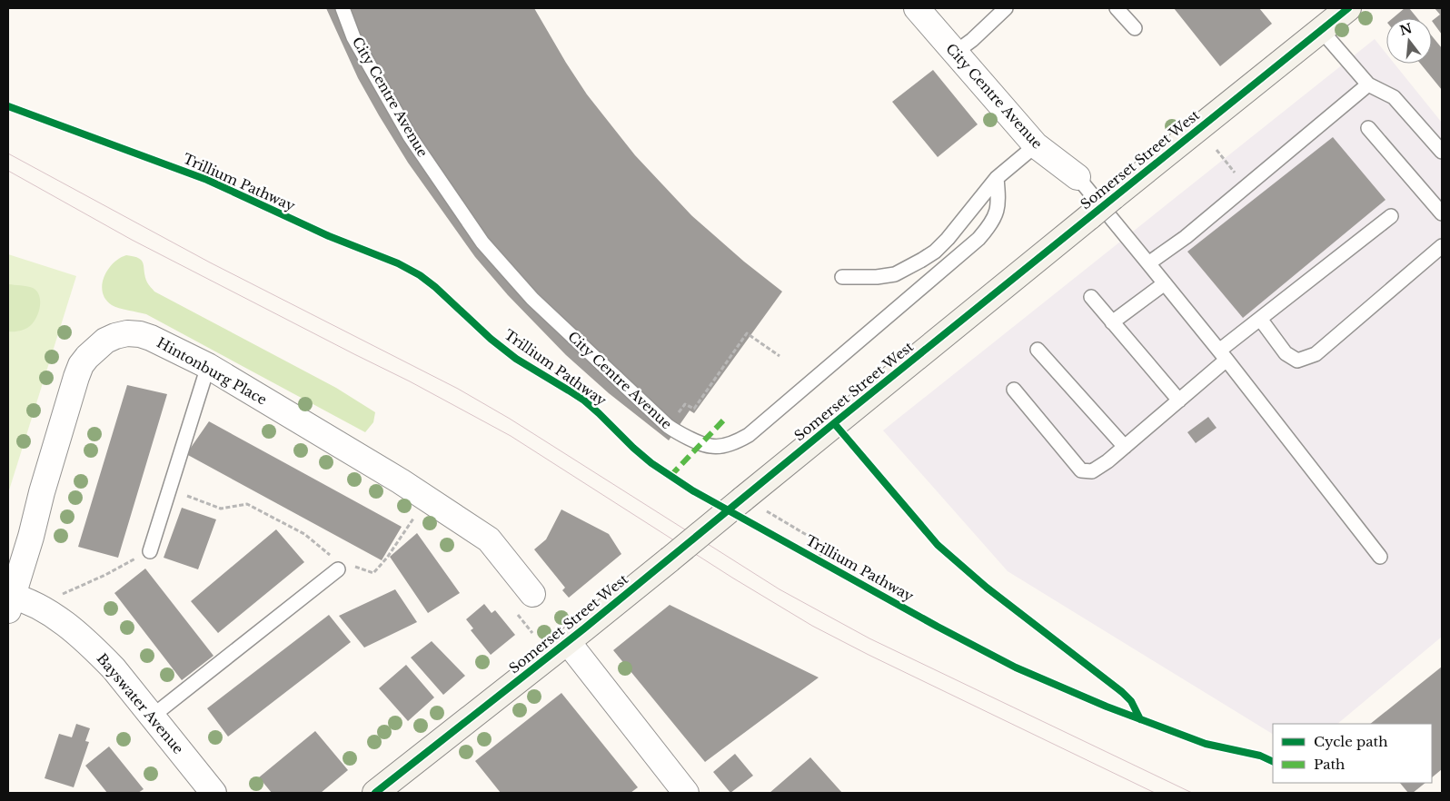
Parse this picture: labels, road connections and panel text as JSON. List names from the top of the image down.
{
  "streets": {
    "main road": ["Somerset Street West"],
    "street": ["City Centre Avenue", "Hintonburg Place", "Bayswater Avenue"],
    "cycle path": ["Trillium Pathway"]
  },
  "crossings": [
    ["Hintonburg Place", "Bayswater Avenue"]
  ],
  "legend": ["Cycle path", "Path"],
  "north": "top"
}
